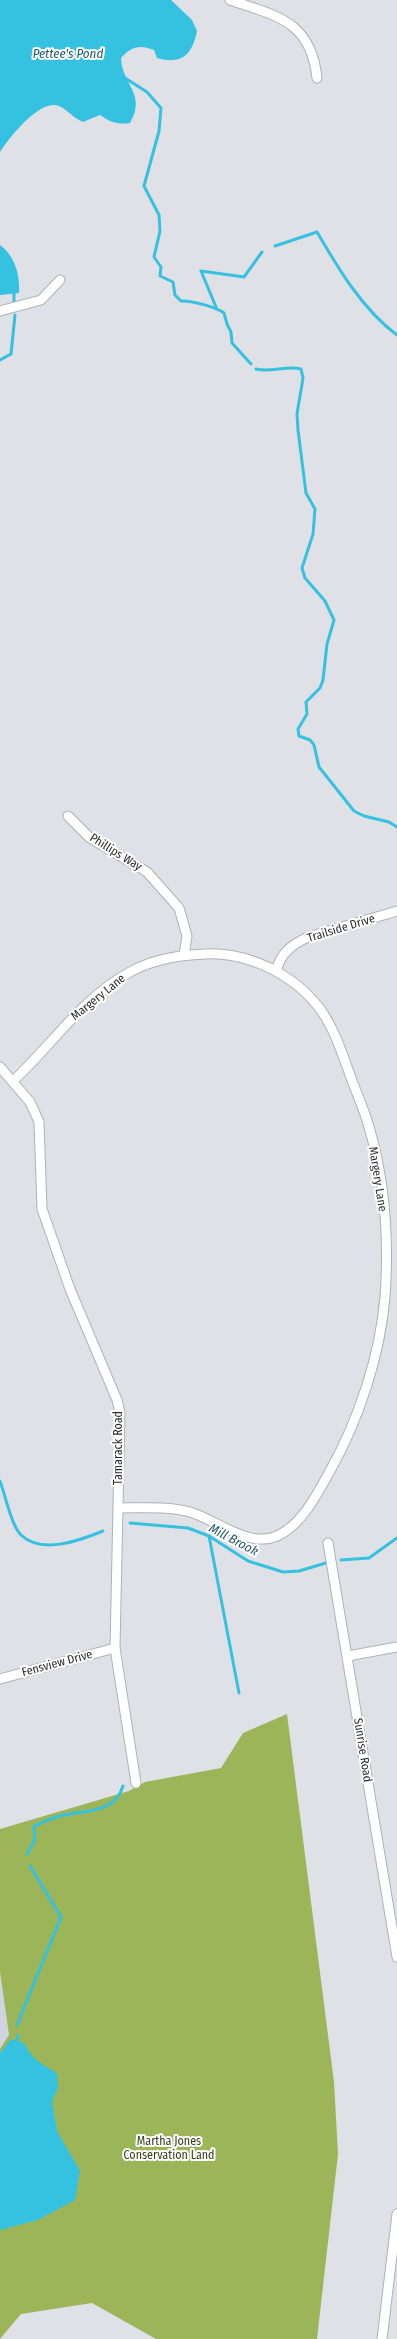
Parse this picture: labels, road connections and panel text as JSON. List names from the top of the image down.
{
  "streets": {
    "street": [
      "Phillips Way",
      "Trailside Drive",
      "Margery Lane",
      "Tamarack Road",
      "Fensview Drive",
      "Sunrise Road"
    ]
  },
  "crossings": [
    ["Phillips Way", "Margery Lane"],
    ["Trailside Drive", "Margery Lane"],
    ["Margery Lane", "Tamarack Road"],
    ["Tamarack Road", "Fensview Drive"]
  ],
  "water": ["Pettee's Pond", "Mill Brook"],
  "parks": ["Martha Jones Conservation Land"]
}
